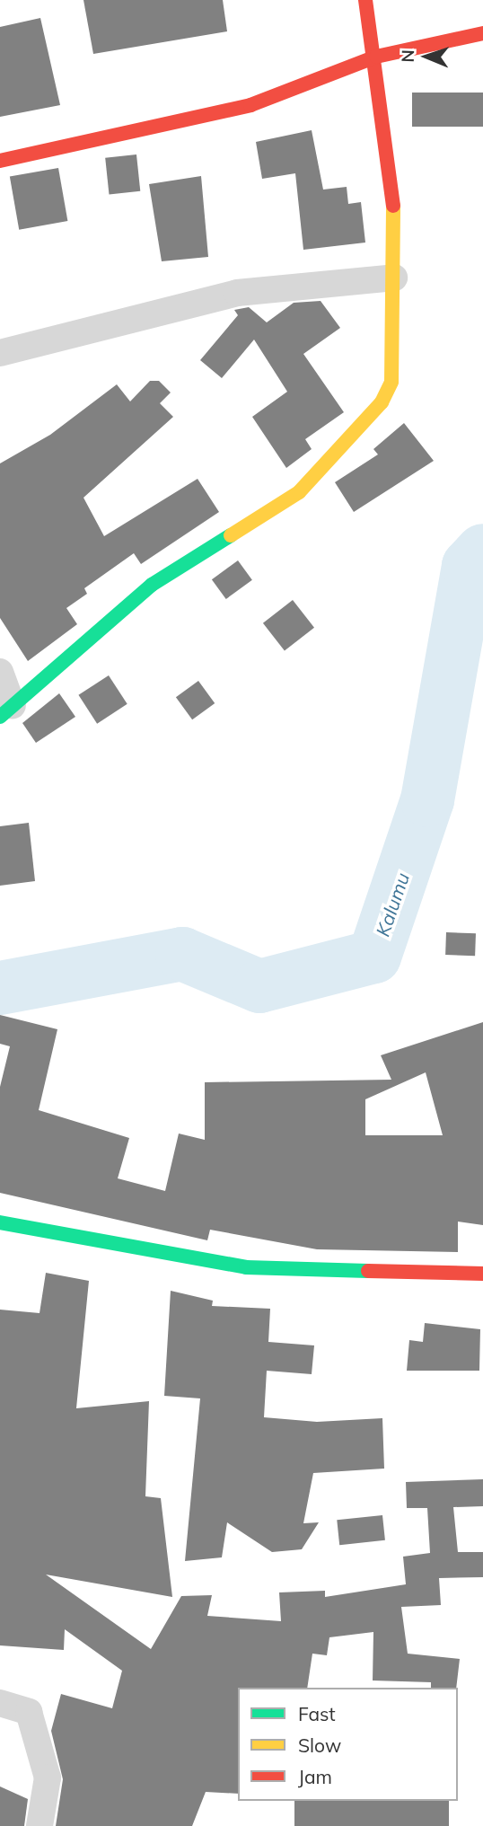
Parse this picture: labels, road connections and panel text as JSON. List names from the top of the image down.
{
  "water": ["Kalumu"],
  "legend": ["Fast", "Slow", "Jam"],
  "north": "left"
}
